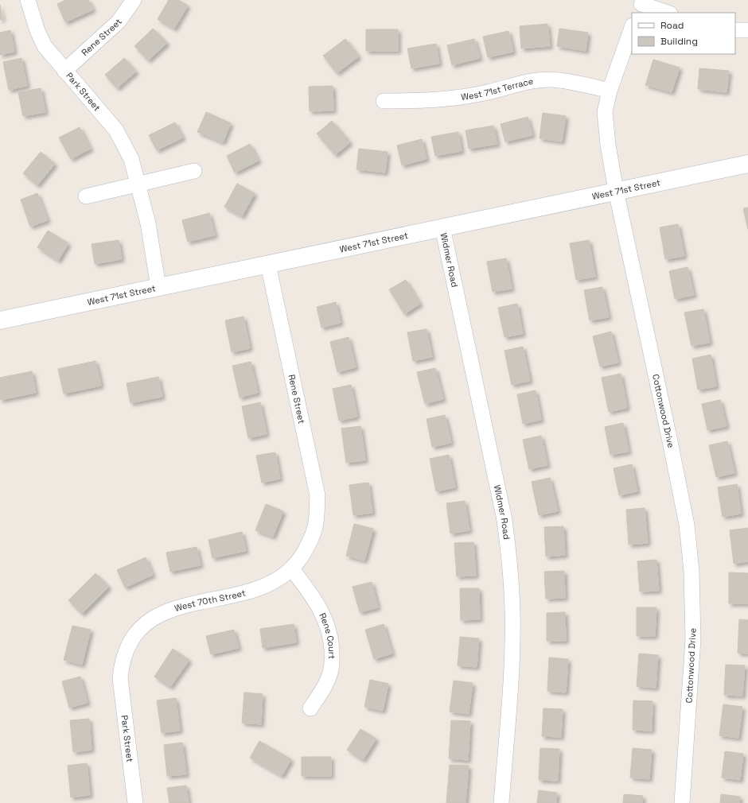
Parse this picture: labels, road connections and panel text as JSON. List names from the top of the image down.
{
  "streets": {
    "street": [
      "Rene Street",
      "West 71st Terrace",
      "Park Street",
      "West 71st Street",
      "Widmer Road",
      "Cottonwood Drive",
      "West 70th Street",
      "Rene Court"
    ]
  },
  "crossings": [
    ["Rene Street", "Park Street"],
    ["Rene Street", "West 71st Street"],
    ["Rene Street", "West 70th Street"],
    ["West 71st Terrace", "Cottonwood Drive"],
    ["Park Street", "West 71st Street"],
    ["Park Street", "West 70th Street"],
    ["West 71st Street", "Widmer Road"],
    ["West 71st Street", "Cottonwood Drive"],
    ["West 70th Street", "Rene Court"]
  ],
  "legend": ["Road", "Building"]
}
